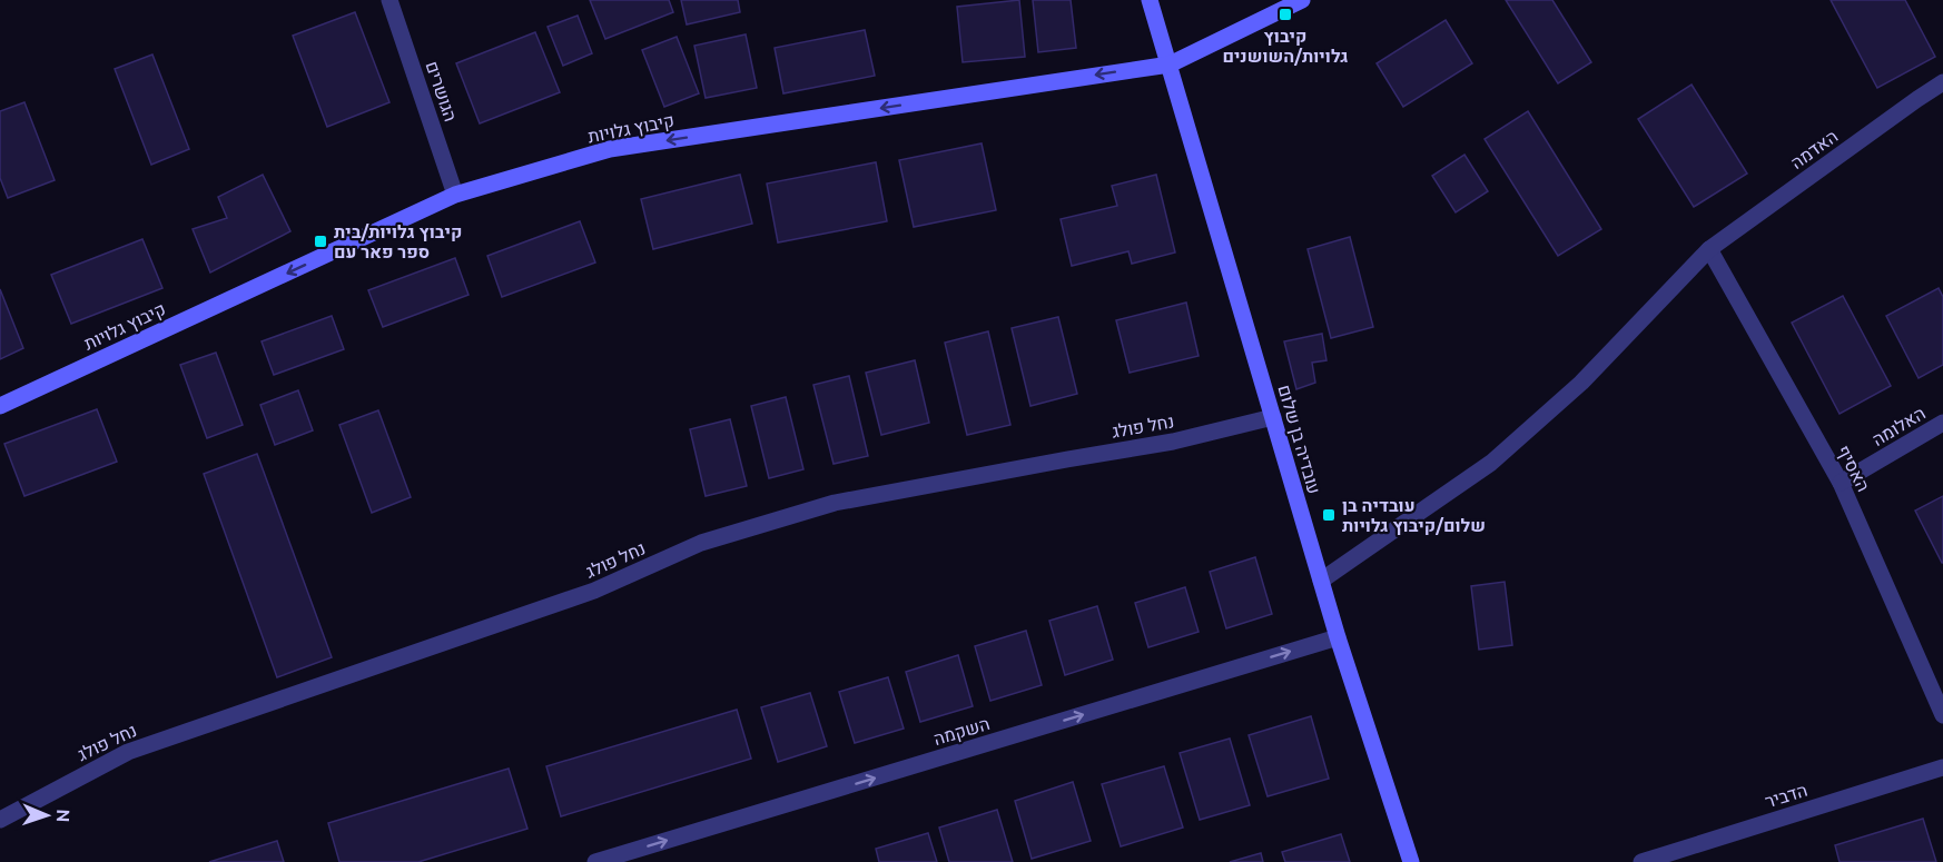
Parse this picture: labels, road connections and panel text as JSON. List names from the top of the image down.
{
  "streets": {
    "street": [
      "הגושרים",
      "קיבוץ גלויות",
      "האדמה",
      "נחל פולג",
      "האלומה",
      "עובדיה בן שלום",
      "האסיף",
      "השקמה",
      "הדביר"
    ]
  },
  "crossings": [
    ["הגושרים", "קיבוץ גלויות"],
    ["קיבוץ גלויות", "עובדיה בן שלום"],
    ["האדמה", "עובדיה בן שלום"],
    ["האדמה", "האסיף"],
    ["נחל פולג", "עובדיה בן שלום"],
    ["האלומה", "האסיף"],
    ["עובדיה בן שלום", "השקמה"]
  ],
  "one_way": ["קיבוץ גלויות", "השקמה"],
  "places": {
    "transit": ["קיבוץ גלויות/השושנים", "קיבוץ גלויות/בית ספר פאר עם", "עובדיה בן שלום/קיבוץ גלויות"]
  },
  "north": "right"
}
